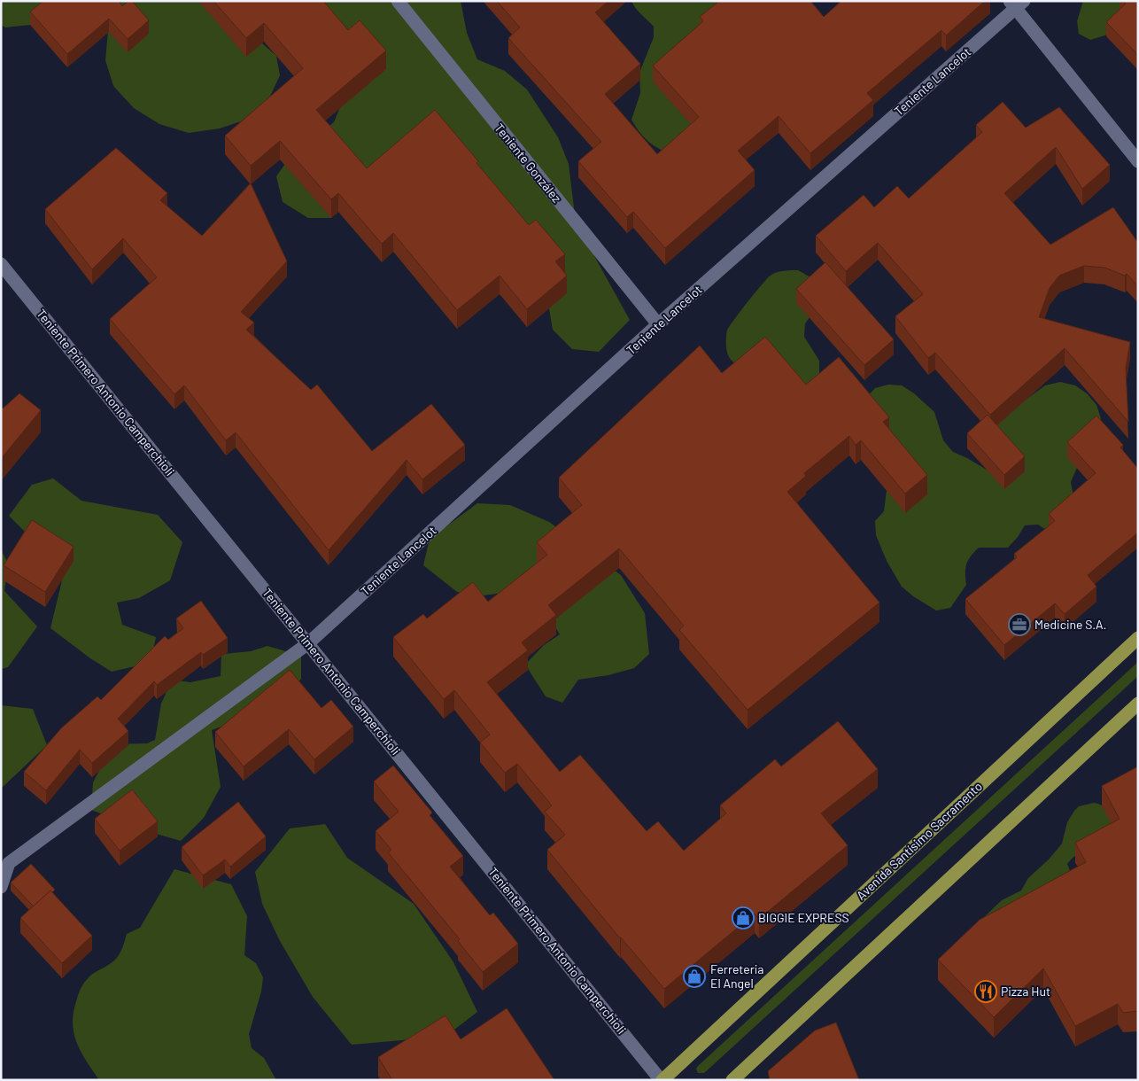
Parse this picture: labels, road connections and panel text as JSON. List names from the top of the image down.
{
  "streets": {
    "main road": ["Avenida Santísimo Sacramento"],
    "street": ["Teniente Lancelot", "Teniente González", "Teniente Primero Antonio Camperchioli"]
  },
  "crossings": [
    ["Teniente Lancelot", "Teniente González"],
    ["Teniente Lancelot", "Teniente Primero Antonio Camperchioli"],
    ["Teniente Primero Antonio Camperchioli", "Avenida Santísimo Sacramento"]
  ],
  "places": {
    "office": ["Medicine S.A."],
    "shop": ["BIGGIE EXPRESS", "Ferreteria El Angel"],
    "restaurant": ["Pizza Hut"]
  }
}
